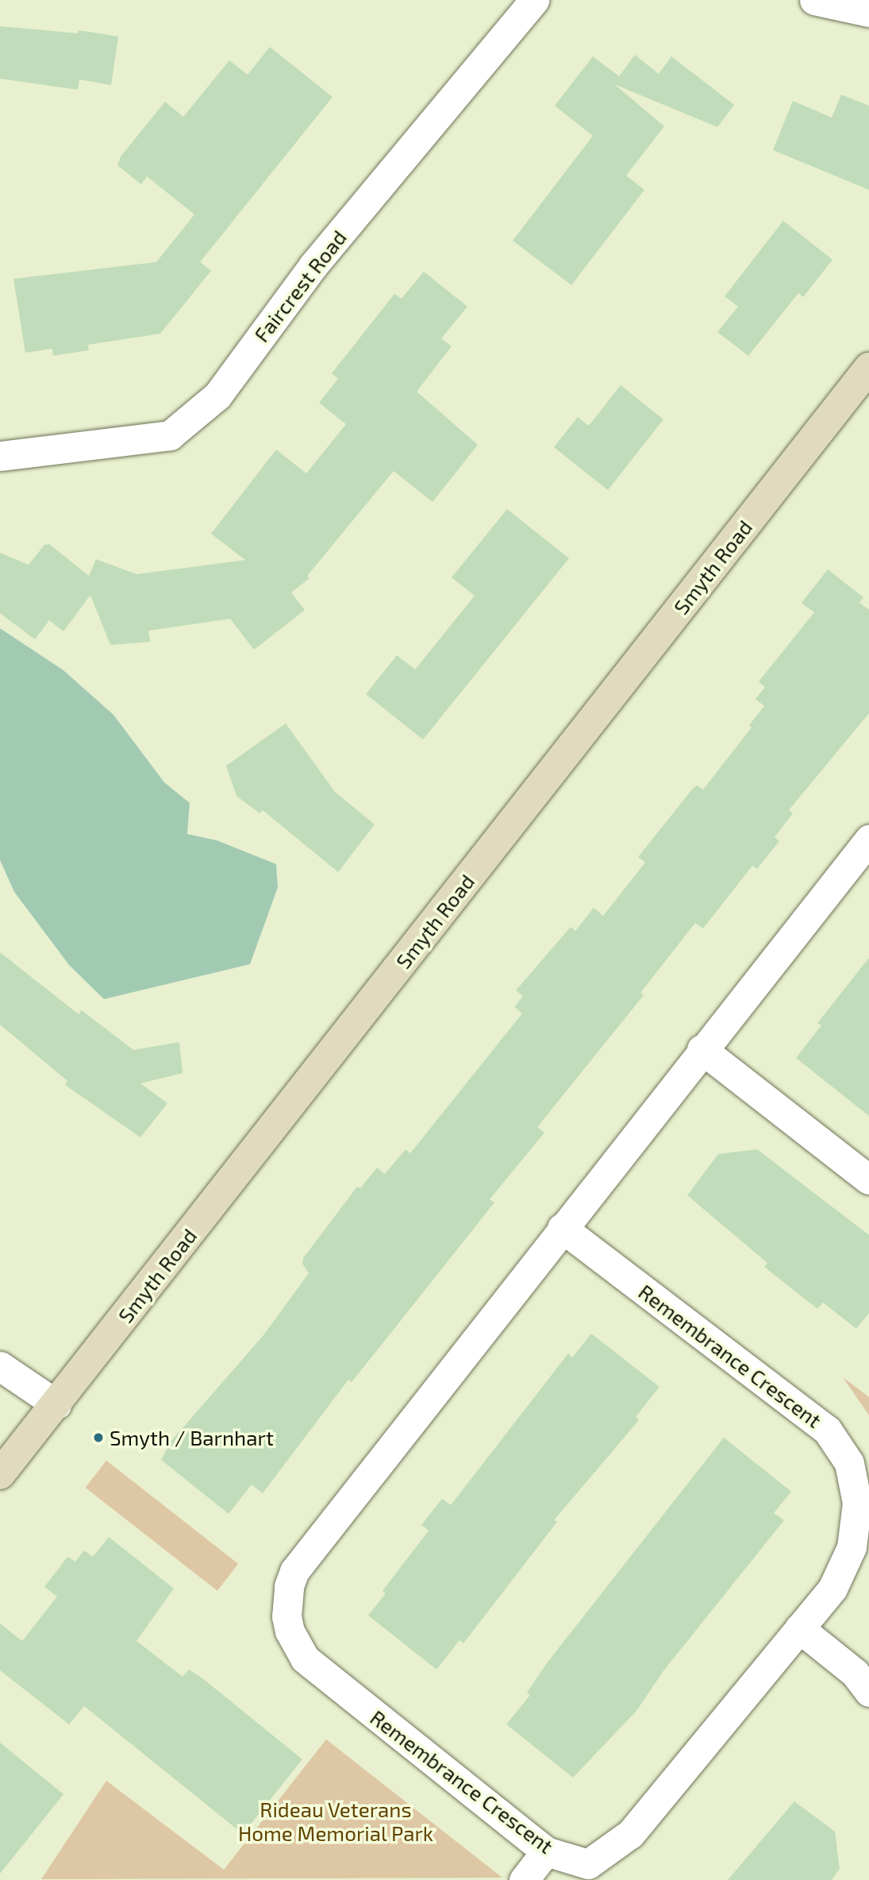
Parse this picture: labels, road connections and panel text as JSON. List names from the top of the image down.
{
  "streets": {
    "main road": ["Smyth Road"],
    "street": ["Faircrest Road", "Remembrance Crescent"]
  },
  "parks": ["Rideau Veterans Home Memorial Park"],
  "places": ["Smyth / Barnhart"]
}
